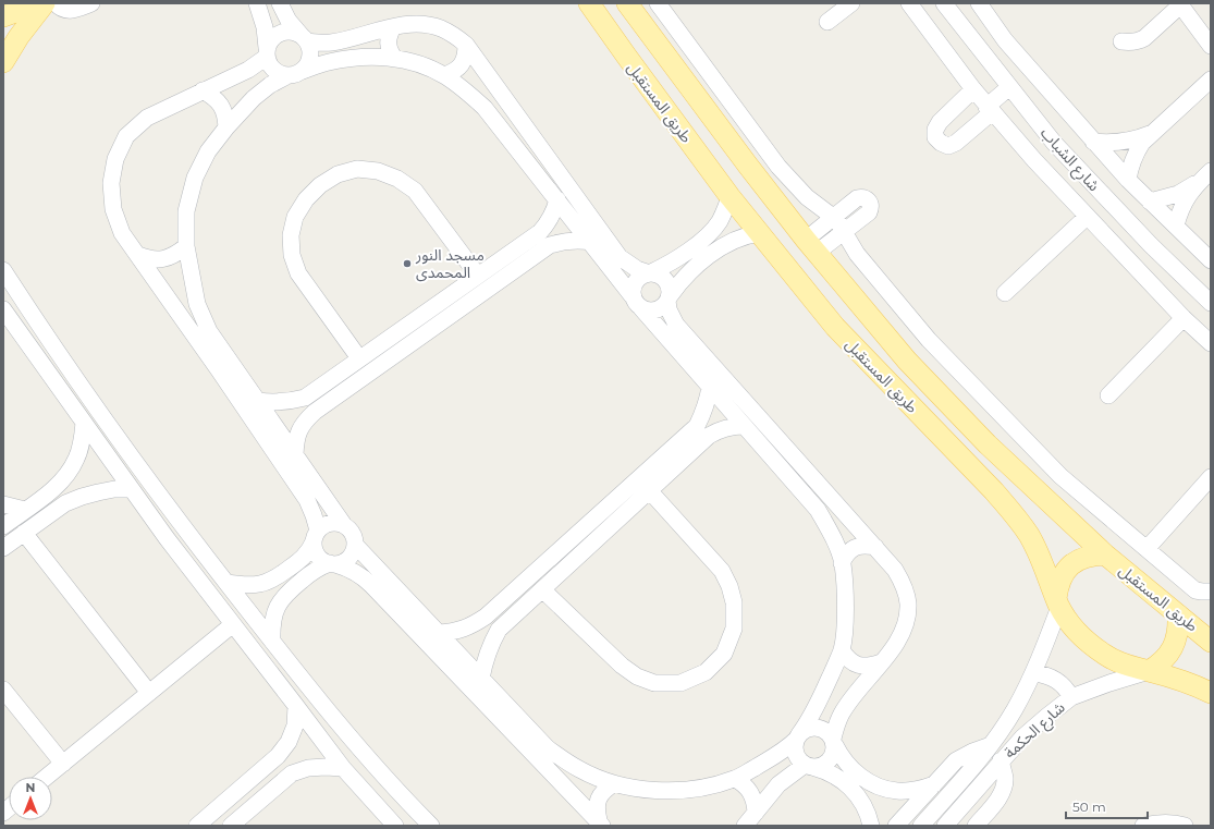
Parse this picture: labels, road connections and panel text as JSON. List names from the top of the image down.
{
  "streets": {
    "main road": ["طريق المستقبل"],
    "street": ["شارع الشباب", "شارع الحكمة"]
  },
  "crossings": [
    ["طريق المستقبل", "شارع الحكمة"]
  ],
  "places": ["مسجد النور المحمدى"],
  "scale_bar": "50 m",
  "north": "top"
}
